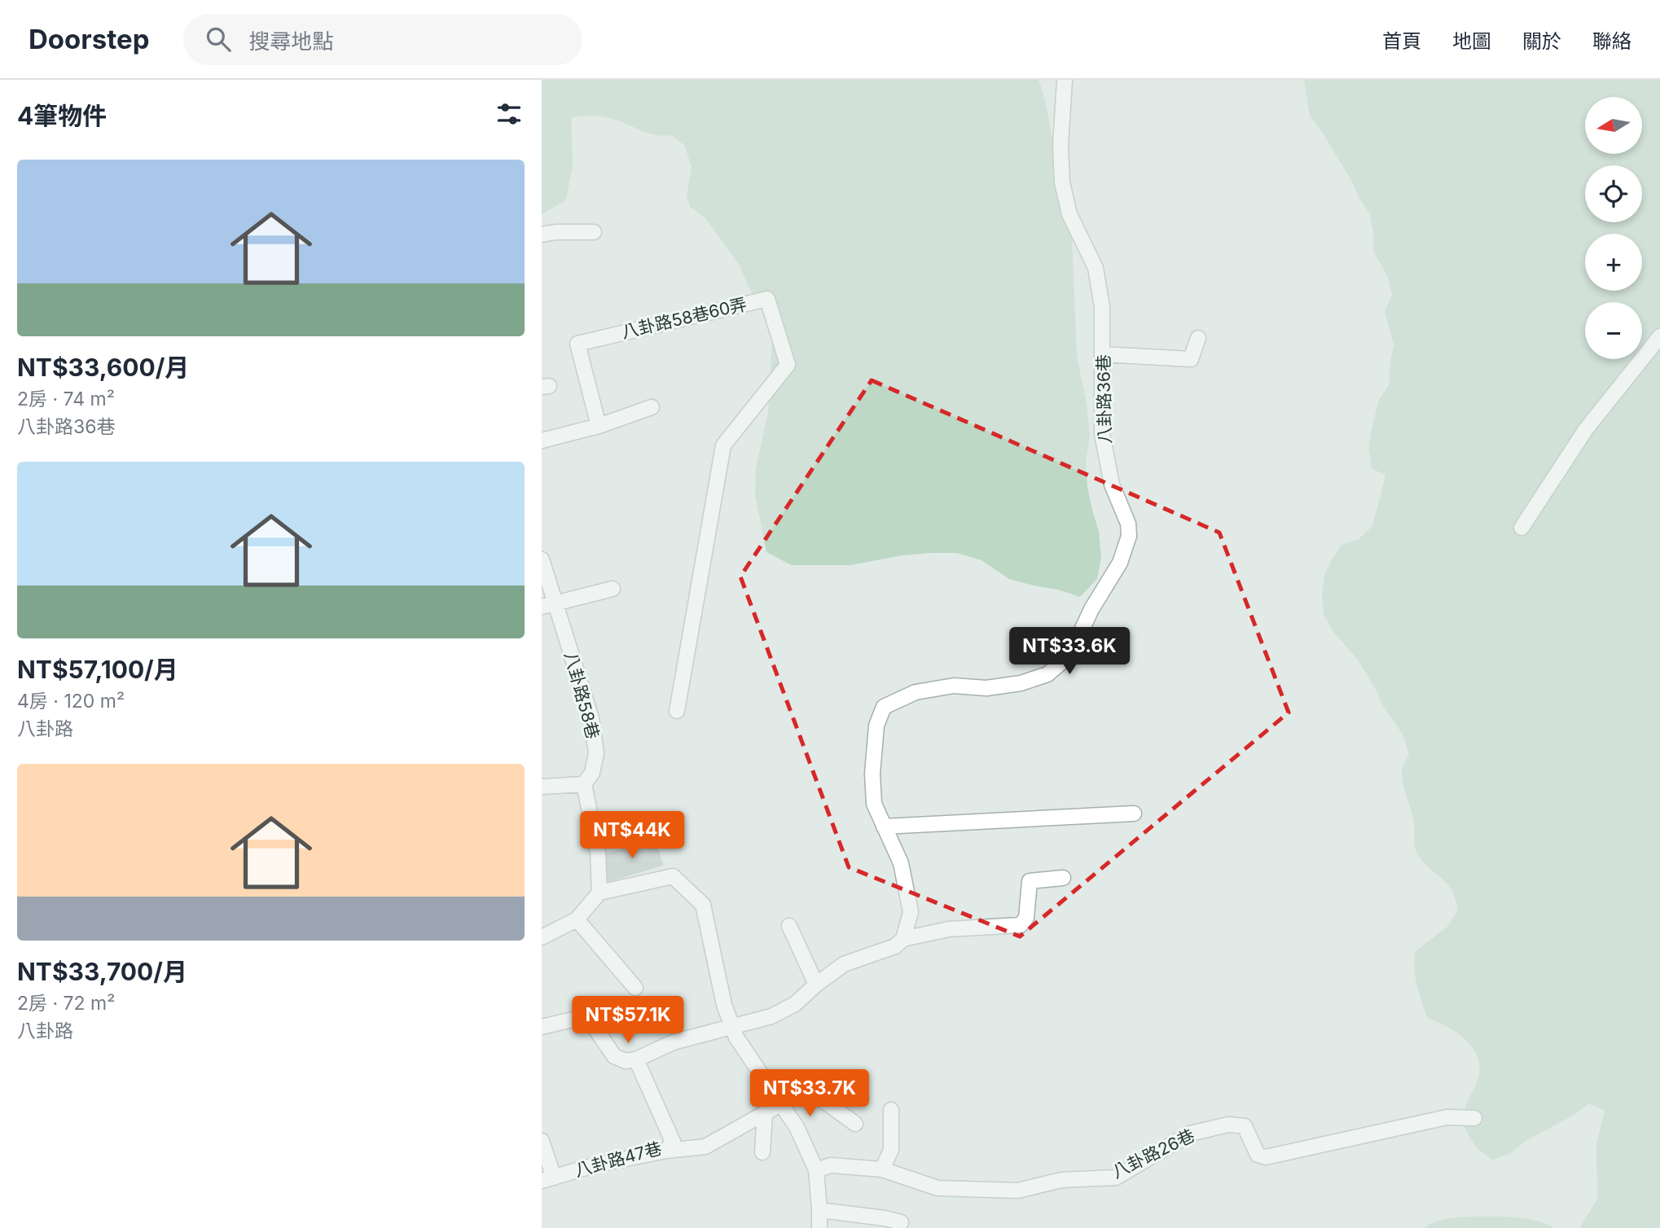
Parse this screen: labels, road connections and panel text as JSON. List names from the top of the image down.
{
  "streets": {
    "street": [
      "八卦路58巷60弄",
      "八卦路36巷",
      "八卦路58巷",
      "八卦路26巷",
      "八卦路47巷"
    ]
  },
  "north": "left",
  "page": {
    "header": "Doorstep",
    "search": "搜尋地點",
    "nav": [
      "首頁",
      "地圖",
      "關於",
      "聯絡"
    ],
    "heading": "4筆物件",
    "map_buttons": ["+", "−"],
    "list": [
      {
        "name": "NT$33,600/月",
        "note": "2房 · 74 m² · 八卦路36巷"
      },
      {
        "name": "NT$57,100/月",
        "note": "4房 · 120 m² · 八卦路"
      },
      {
        "name": "NT$33,700/月",
        "note": "2房 · 72 m² · 八卦路"
      }
    ],
    "price": [
      "NT$33.6K",
      "NT$44K",
      "NT$57.1K",
      "NT$33.7K"
    ]
  }
}
